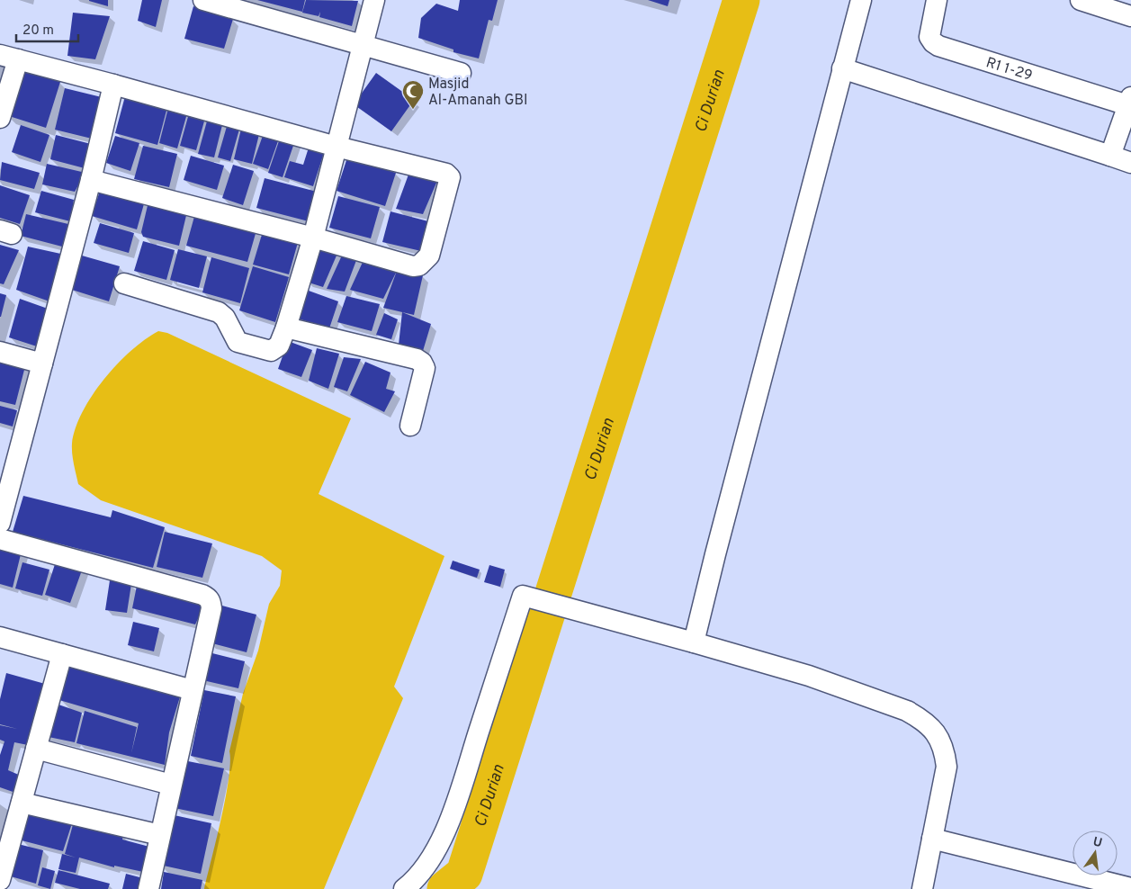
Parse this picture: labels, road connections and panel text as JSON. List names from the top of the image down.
{
  "streets": {
    "street": ["R1 1-29"]
  },
  "water": ["Ci Durian"],
  "places": {
    "mosque": ["Masjid Al-Amanah GBI"]
  },
  "scale_bar": "20 m",
  "north": "top"
}
